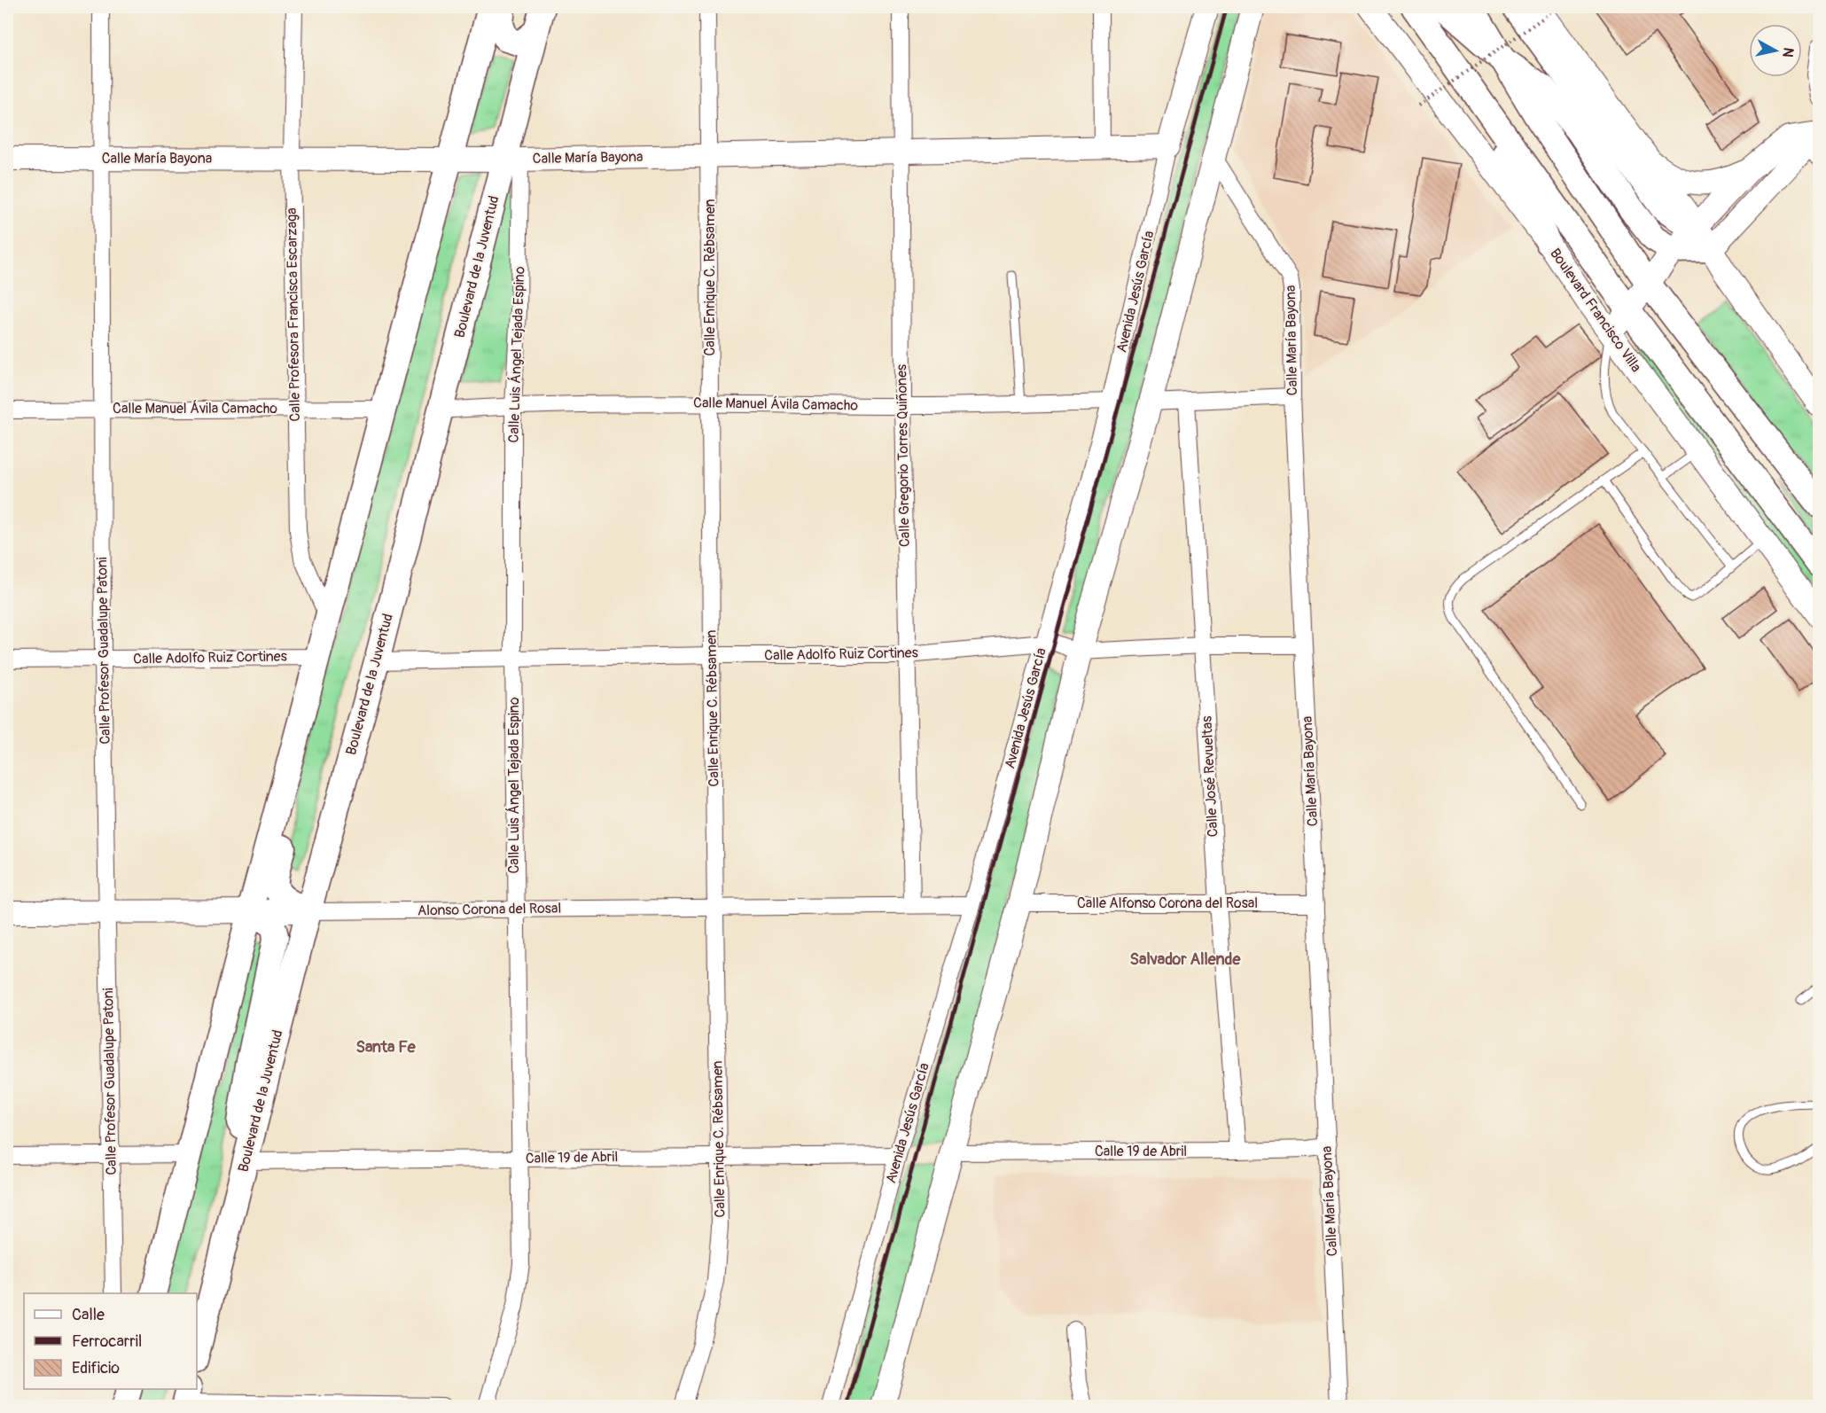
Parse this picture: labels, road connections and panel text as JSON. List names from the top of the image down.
{
  "streets": {
    "main road": ["Boulevard de la Juventud", "Boulevard Francisco Villa"],
    "street": [
      "Calle María Bayona",
      "Calle Enrique C. Rébsamen",
      "Avenida Jesús García",
      "Calle Profesora Francisca Escarzaga",
      "Calle Luis Ángel Tejada Espino",
      "Calle Manuel Ávila Camacho",
      "Calle Gregorio Torres Quiñones",
      "Calle Profesor Guadalupe Patoni",
      "Calle Adolfo Ruiz Cortines",
      "Calle José Revueltas",
      "Calle Alfonso Corona del Rosal",
      "Alonso Corona del Rosal",
      "Calle 19 de Abril"
    ]
  },
  "crossings": [
    ["Calle María Bayona", "Boulevard de la Juventud"],
    ["Calle María Bayona", "Calle Enrique C. Rébsamen"],
    ["Calle María Bayona", "Avenida Jesús García"],
    ["Calle María Bayona", "Calle Profesora Francisca Escarzaga"],
    ["Calle María Bayona", "Calle Luis Ángel Tejada Espino"],
    ["Calle María Bayona", "Calle Gregorio Torres Quiñones"],
    ["Calle María Bayona", "Calle Profesor Guadalupe Patoni"],
    ["Calle María Bayona", "Calle Adolfo Ruiz Cortines"],
    ["Calle María Bayona", "Calle Alfonso Corona del Rosal"],
    ["Calle María Bayona", "Calle 19 de Abril"],
    ["Boulevard de la Juventud", "Calle Luis Ángel Tejada Espino"],
    ["Boulevard de la Juventud", "Calle Manuel Ávila Camacho"],
    ["Boulevard de la Juventud", "Calle Adolfo Ruiz Cortines"],
    ["Boulevard de la Juventud", "Alonso Corona del Rosal"],
    ["Boulevard de la Juventud", "Calle 19 de Abril"],
    ["Calle Enrique C. Rébsamen", "Calle Manuel Ávila Camacho"],
    ["Calle Enrique C. Rébsamen", "Calle Adolfo Ruiz Cortines"],
    ["Calle Enrique C. Rébsamen", "Alonso Corona del Rosal"],
    ["Calle Enrique C. Rébsamen", "Calle 19 de Abril"],
    ["Avenida Jesús García", "Calle Manuel Ávila Camacho"],
    ["Avenida Jesús García", "Calle Adolfo Ruiz Cortines"],
    ["Avenida Jesús García", "Alonso Corona del Rosal"],
    ["Avenida Jesús García", "Calle 19 de Abril"],
    ["Calle Profesora Francisca Escarzaga", "Calle Manuel Ávila Camacho"],
    ["Calle Luis Ángel Tejada Espino", "Calle Manuel Ávila Camacho"],
    ["Calle Luis Ángel Tejada Espino", "Calle Adolfo Ruiz Cortines"],
    ["Calle Luis Ángel Tejada Espino", "Alonso Corona del Rosal"],
    ["Calle Luis Ángel Tejada Espino", "Calle 19 de Abril"],
    ["Calle Manuel Ávila Camacho", "Calle Gregorio Torres Quiñones"],
    ["Calle Manuel Ávila Camacho", "Calle Profesor Guadalupe Patoni"],
    ["Calle Gregorio Torres Quiñones", "Calle Adolfo Ruiz Cortines"],
    ["Calle Gregorio Torres Quiñones", "Alonso Corona del Rosal"],
    ["Calle Profesor Guadalupe Patoni", "Calle Adolfo Ruiz Cortines"],
    ["Calle Profesor Guadalupe Patoni", "Alonso Corona del Rosal"],
    ["Calle Adolfo Ruiz Cortines", "Calle José Revueltas"],
    ["Calle José Revueltas", "Calle Alfonso Corona del Rosal"],
    ["Calle José Revueltas", "Calle 19 de Abril"]
  ],
  "districts": ["Salvador Allende", "Santa Fe"],
  "legend": ["Calle", "Ferrocarril", "Edificio"],
  "north": "right"
}
